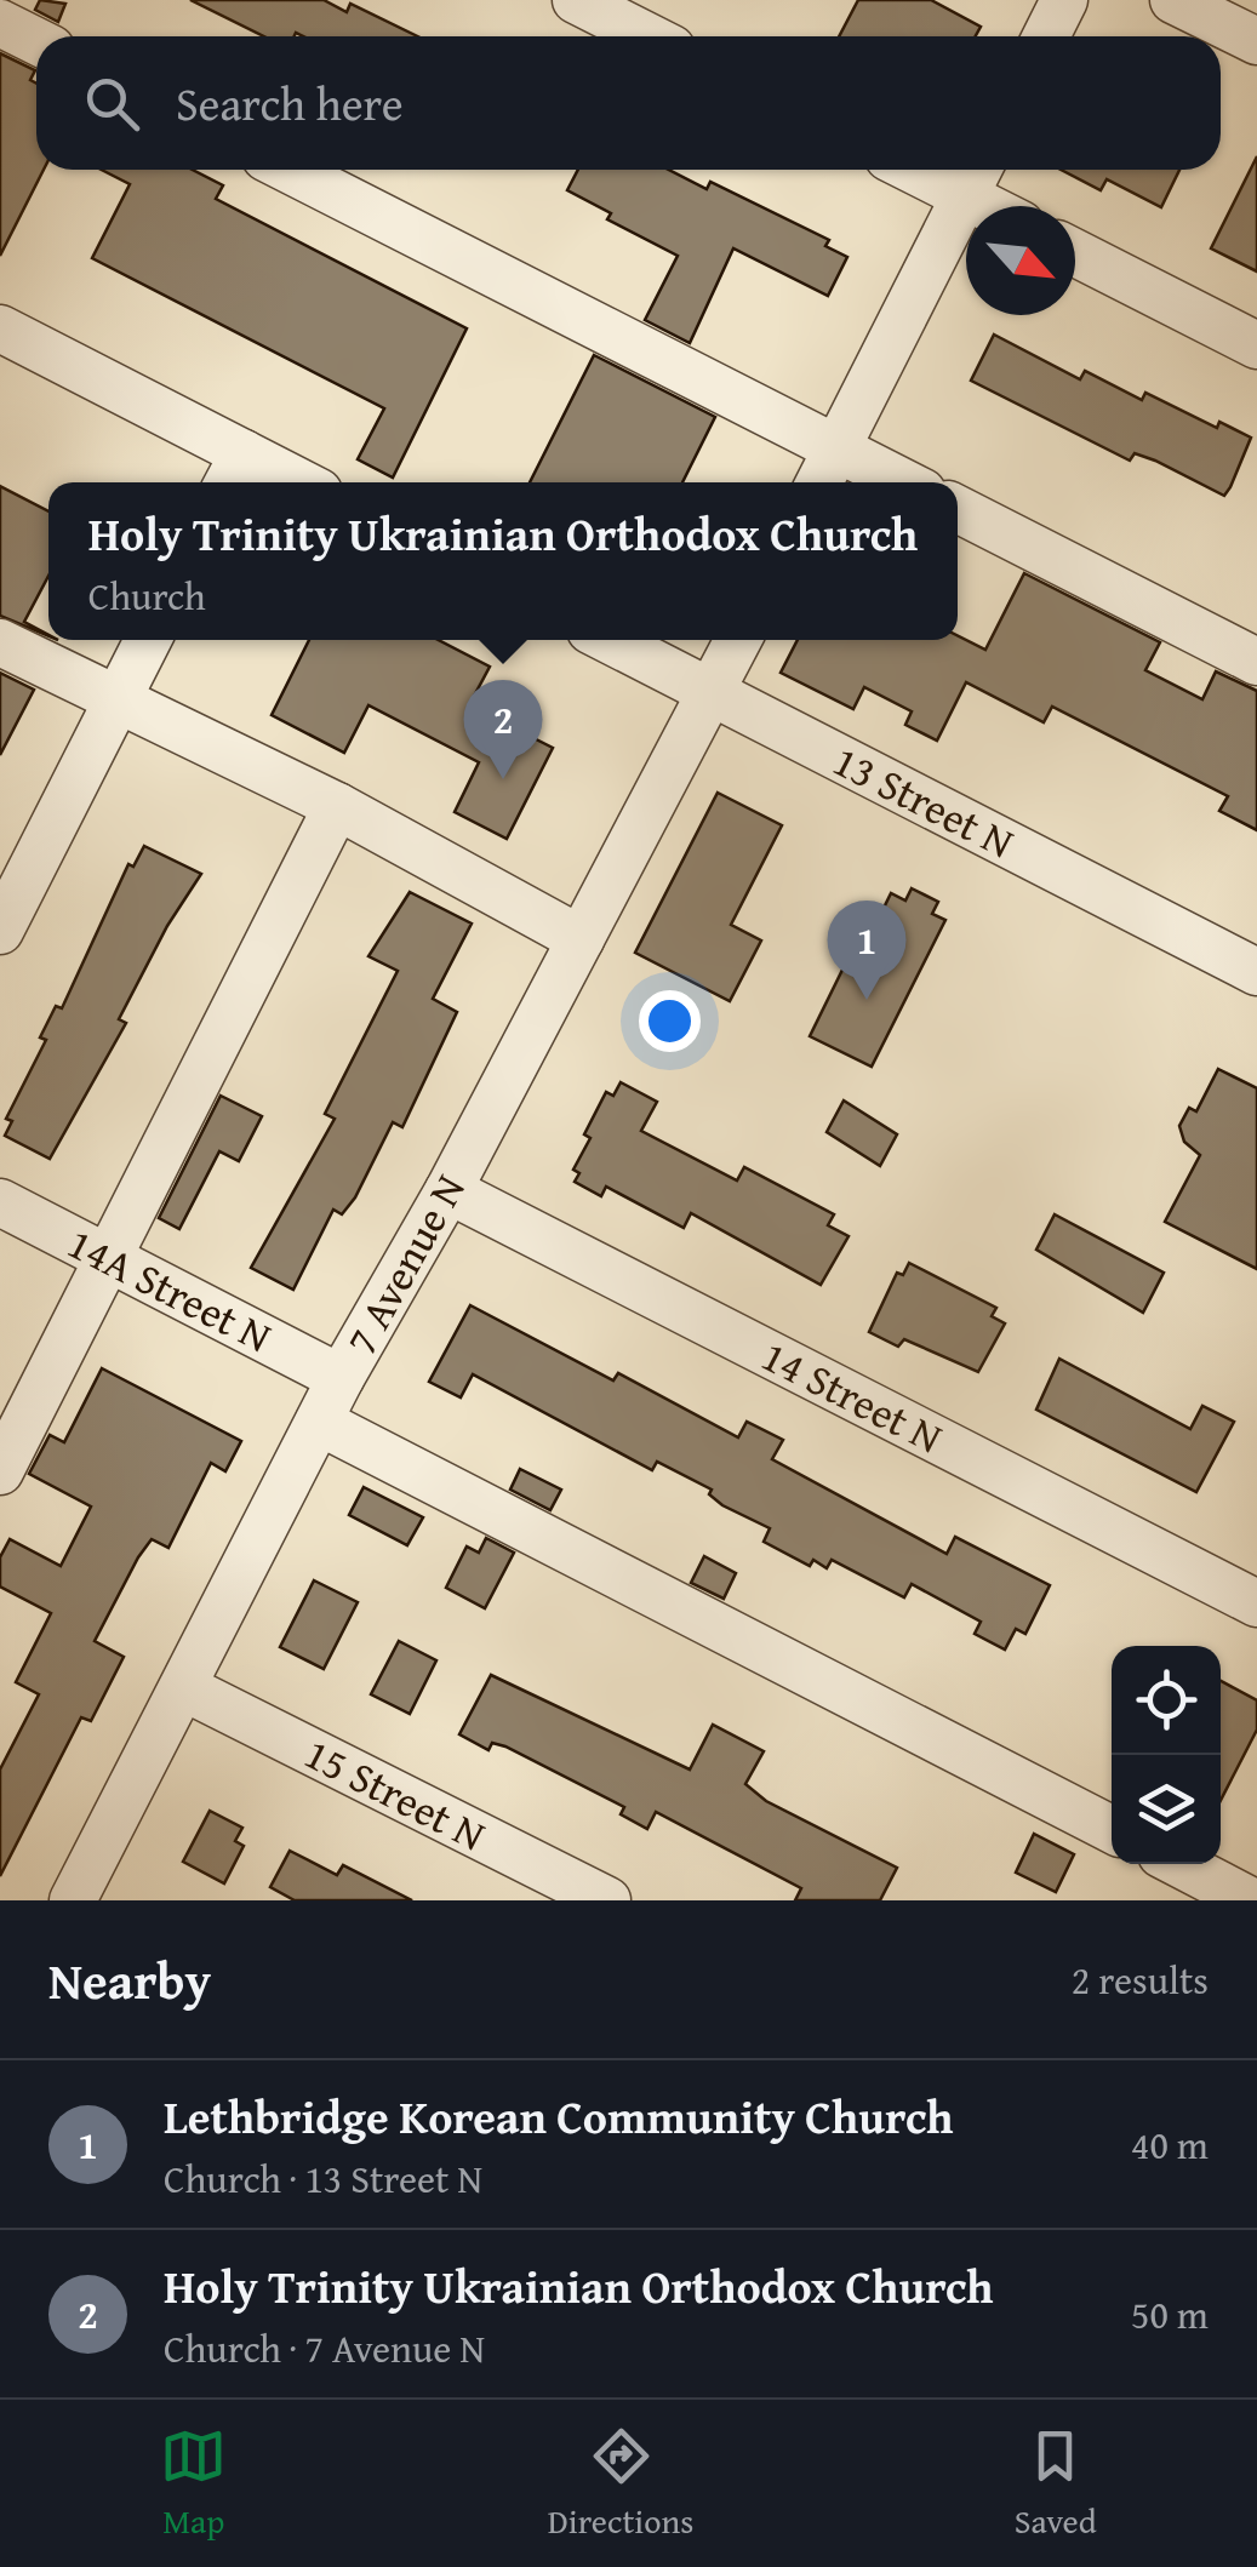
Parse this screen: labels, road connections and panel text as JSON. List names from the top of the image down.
{
  "streets": {
    "street": [
      "13 Street N",
      "7 Avenue N",
      "14A Street N",
      "14 Street N",
      "15 Street N"
    ]
  },
  "crossings": [
    ["13 Street N", "7 Avenue N"],
    ["7 Avenue N", "14A Street N"],
    ["7 Avenue N", "14 Street N"],
    ["7 Avenue N", "15 Street N"]
  ],
  "north": "bottom right",
  "page": {
    "search": "Search here",
    "popup": ["Holy Trinity Ukrainian Orthodox Church", "Church"],
    "pins": ["2", "1"],
    "heading": ["Nearby", "2 results"],
    "list": [
      {
        "mark": "1",
        "name": "Lethbridge Korean Community Church",
        "note": "Church · 13 Street N",
        "value": "40 m"
      },
      {
        "mark": "2",
        "name": "Holy Trinity Ukrainian Orthodox Church",
        "note": "Church · 7 Avenue N",
        "value": "50 m"
      }
    ],
    "nav": ["Map", "Directions", "Saved"]
  }
}
